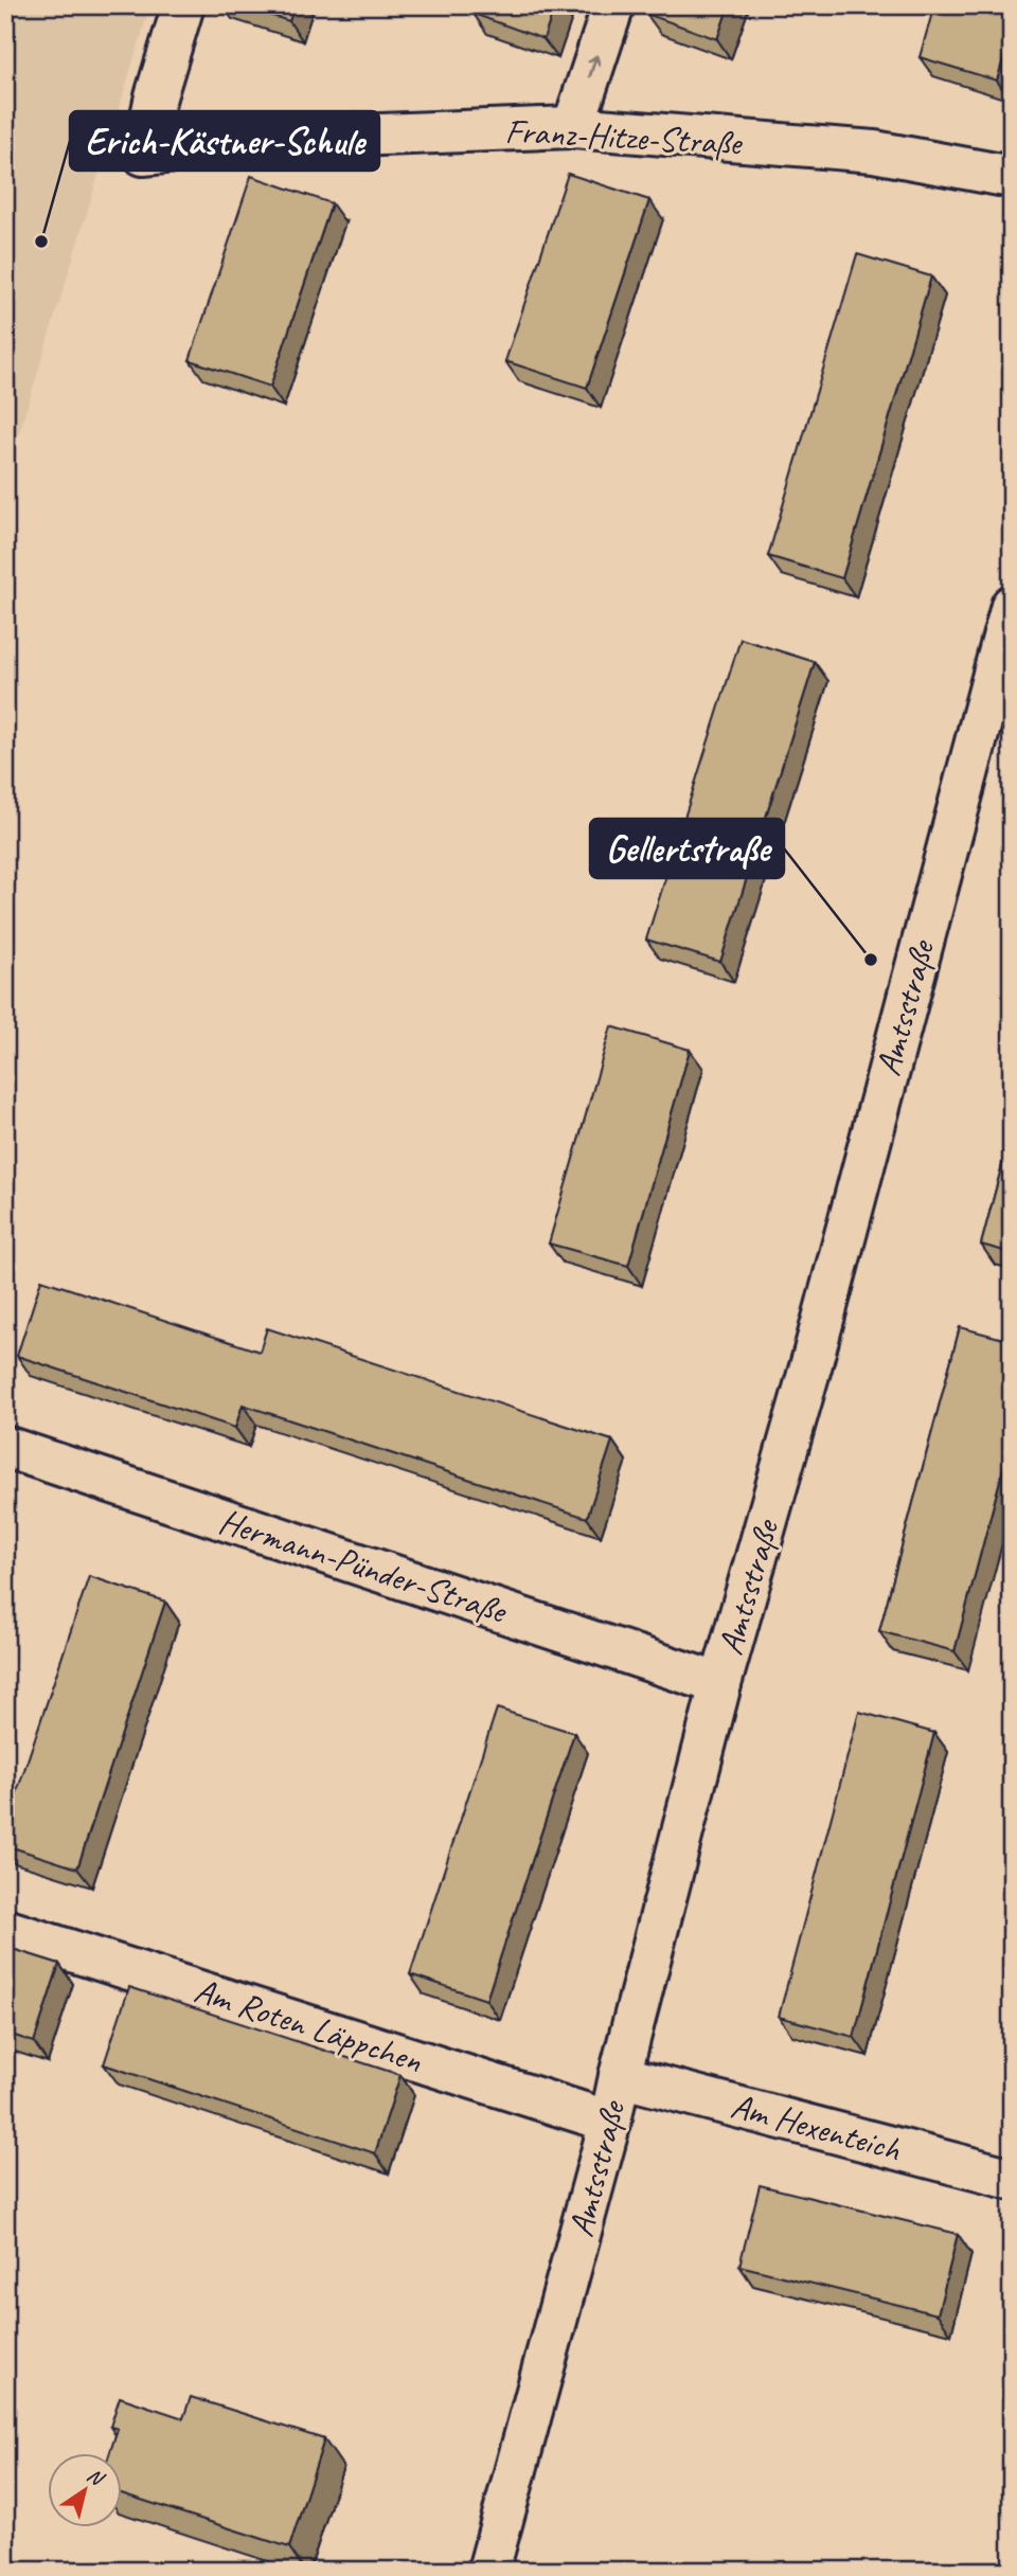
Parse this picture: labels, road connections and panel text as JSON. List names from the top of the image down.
{
  "streets": {
    "street": [
      "Franz-Hitze-Straße",
      "Amtsstraße",
      "Hermann-Pünder-Straße",
      "Am Roten Läppchen",
      "Am Hexenteich"
    ]
  },
  "crossings": [
    ["Amtsstraße", "Hermann-Pünder-Straße"],
    ["Amtsstraße", "Am Roten Läppchen"],
    ["Amtsstraße", "Am Hexenteich"]
  ],
  "places": ["Erich-Kästner-Schule", "Gellertstraße"],
  "north": "top right"
}
